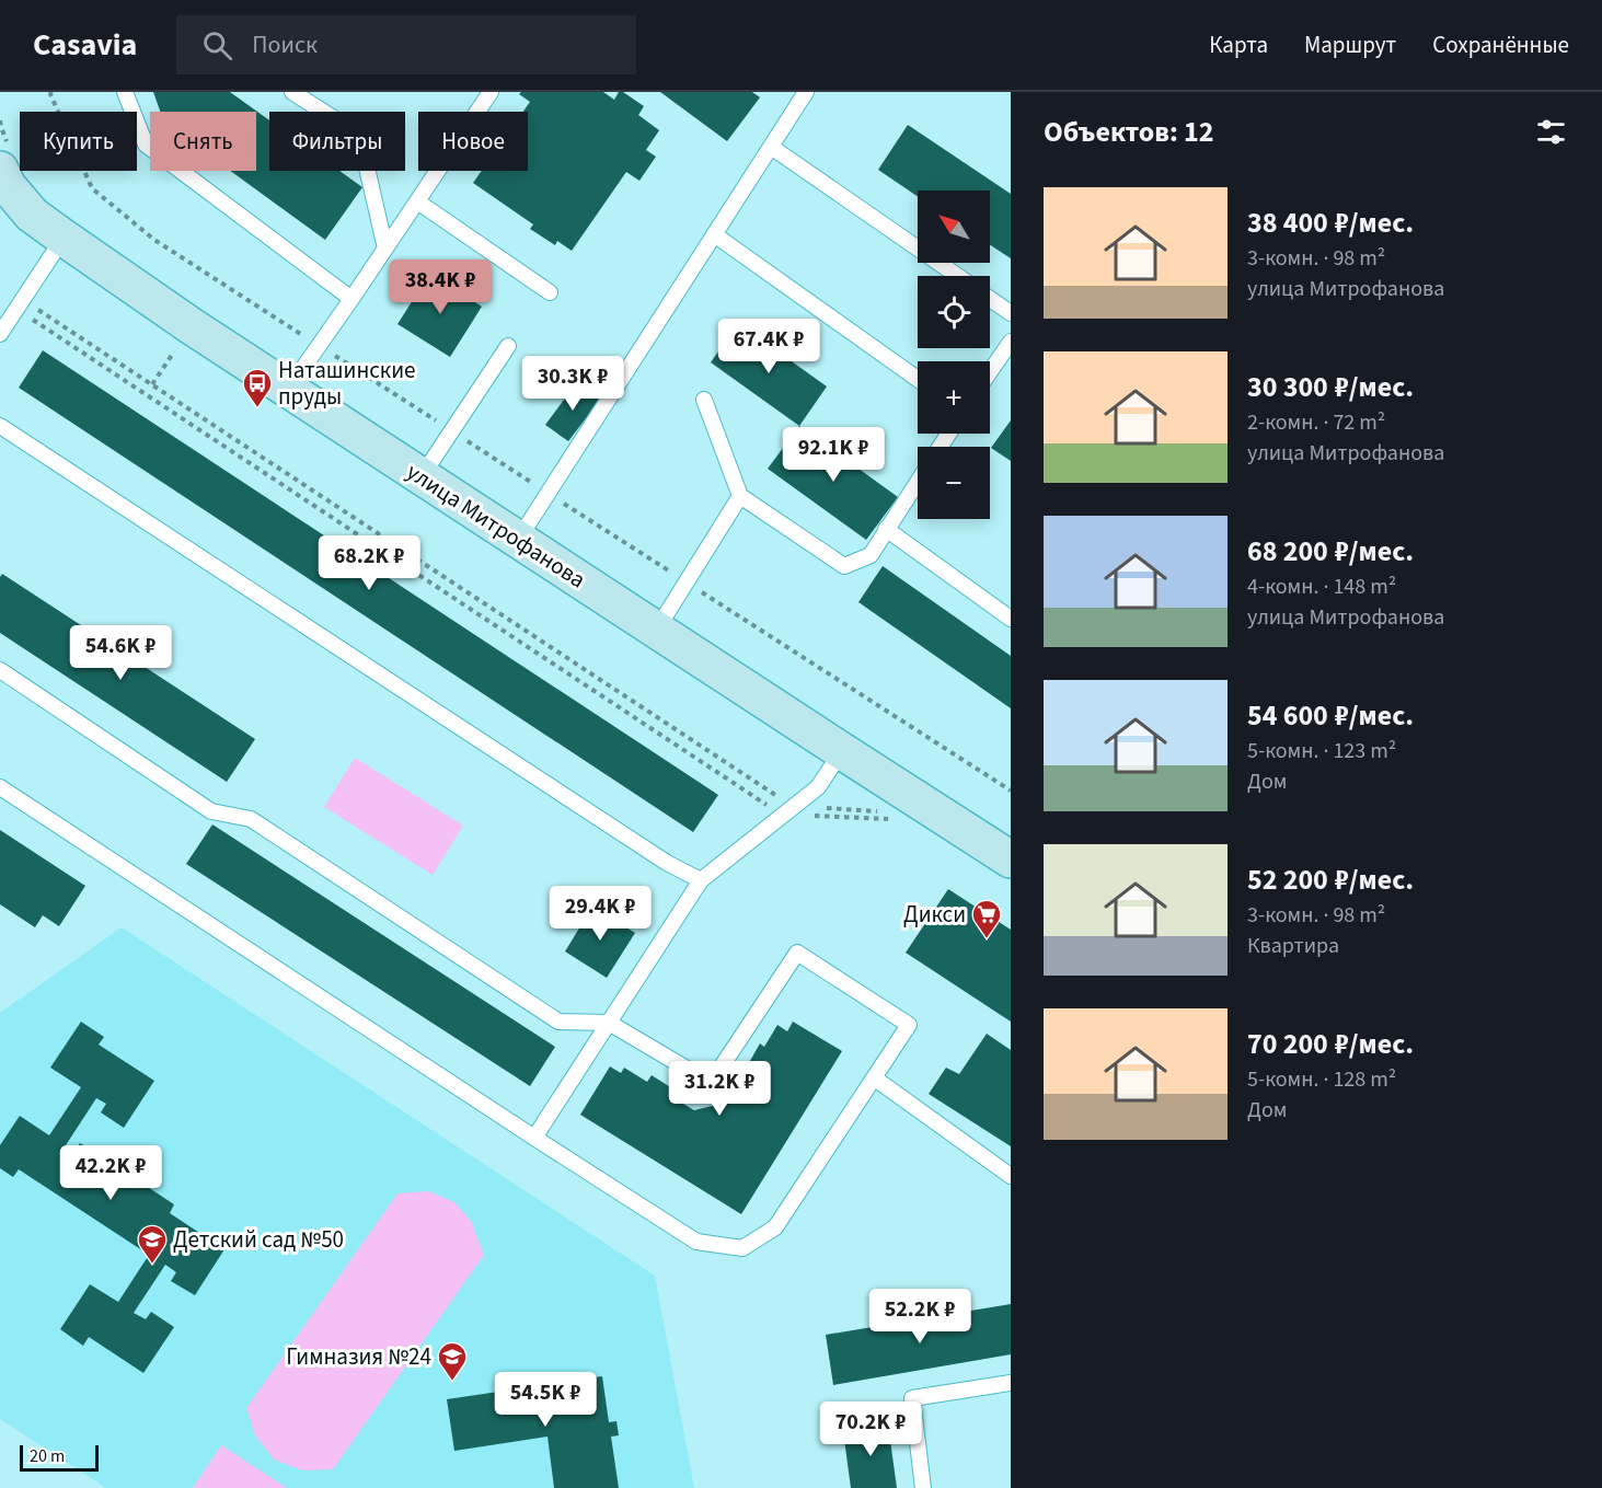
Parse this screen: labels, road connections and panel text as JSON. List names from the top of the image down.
{
  "streets": {
    "main road": ["улица Митрофанова"]
  },
  "places": {
    "bus stop": ["Наташинские пруды"],
    "supermarket": ["Дикси"],
    "school or university": ["Детский сад №50", "Гимназия №24"]
  },
  "scale_bar": "20 m",
  "north": "top left",
  "page": {
    "header": "Casavia",
    "search": "Поиск",
    "nav": ["Карта", "Маршрут", "Сохранённые"],
    "heading": "Объектов: 12",
    "chip": [
      "Купить",
      "Снять",
      "Фильтры",
      "Новое"
    ],
    "list": [
      {
        "name": "38 400 ₽/мес.",
        "note": "3-комн. · 98 m² · улица Митрофанова"
      },
      {
        "name": "30 300 ₽/мес.",
        "note": "2-комн. · 72 m² · улица Митрофанова"
      },
      {
        "name": "68 200 ₽/мес.",
        "note": "4-комн. · 148 m² · улица Митрофанова"
      },
      {
        "name": "54 600 ₽/мес.",
        "note": "5-комн. · 123 m² · Дом"
      },
      {
        "name": "52 200 ₽/мес.",
        "note": "3-комн. · 98 m² · Квартира"
      },
      {
        "name": "70 200 ₽/мес.",
        "note": "5-комн. · 128 m² · Дом"
      }
    ],
    "map_buttons": ["+", "−"],
    "price": [
      "38.4K ₽",
      "67.4K ₽",
      "30.3K ₽",
      "92.1K ₽",
      "68.2K ₽",
      "54.6K ₽",
      "29.4K ₽",
      "31.2K ₽",
      "42.2K ₽",
      "52.2K ₽",
      "54.5K ₽",
      "70.2K ₽"
    ],
    "scale": "20 m"
  }
}
